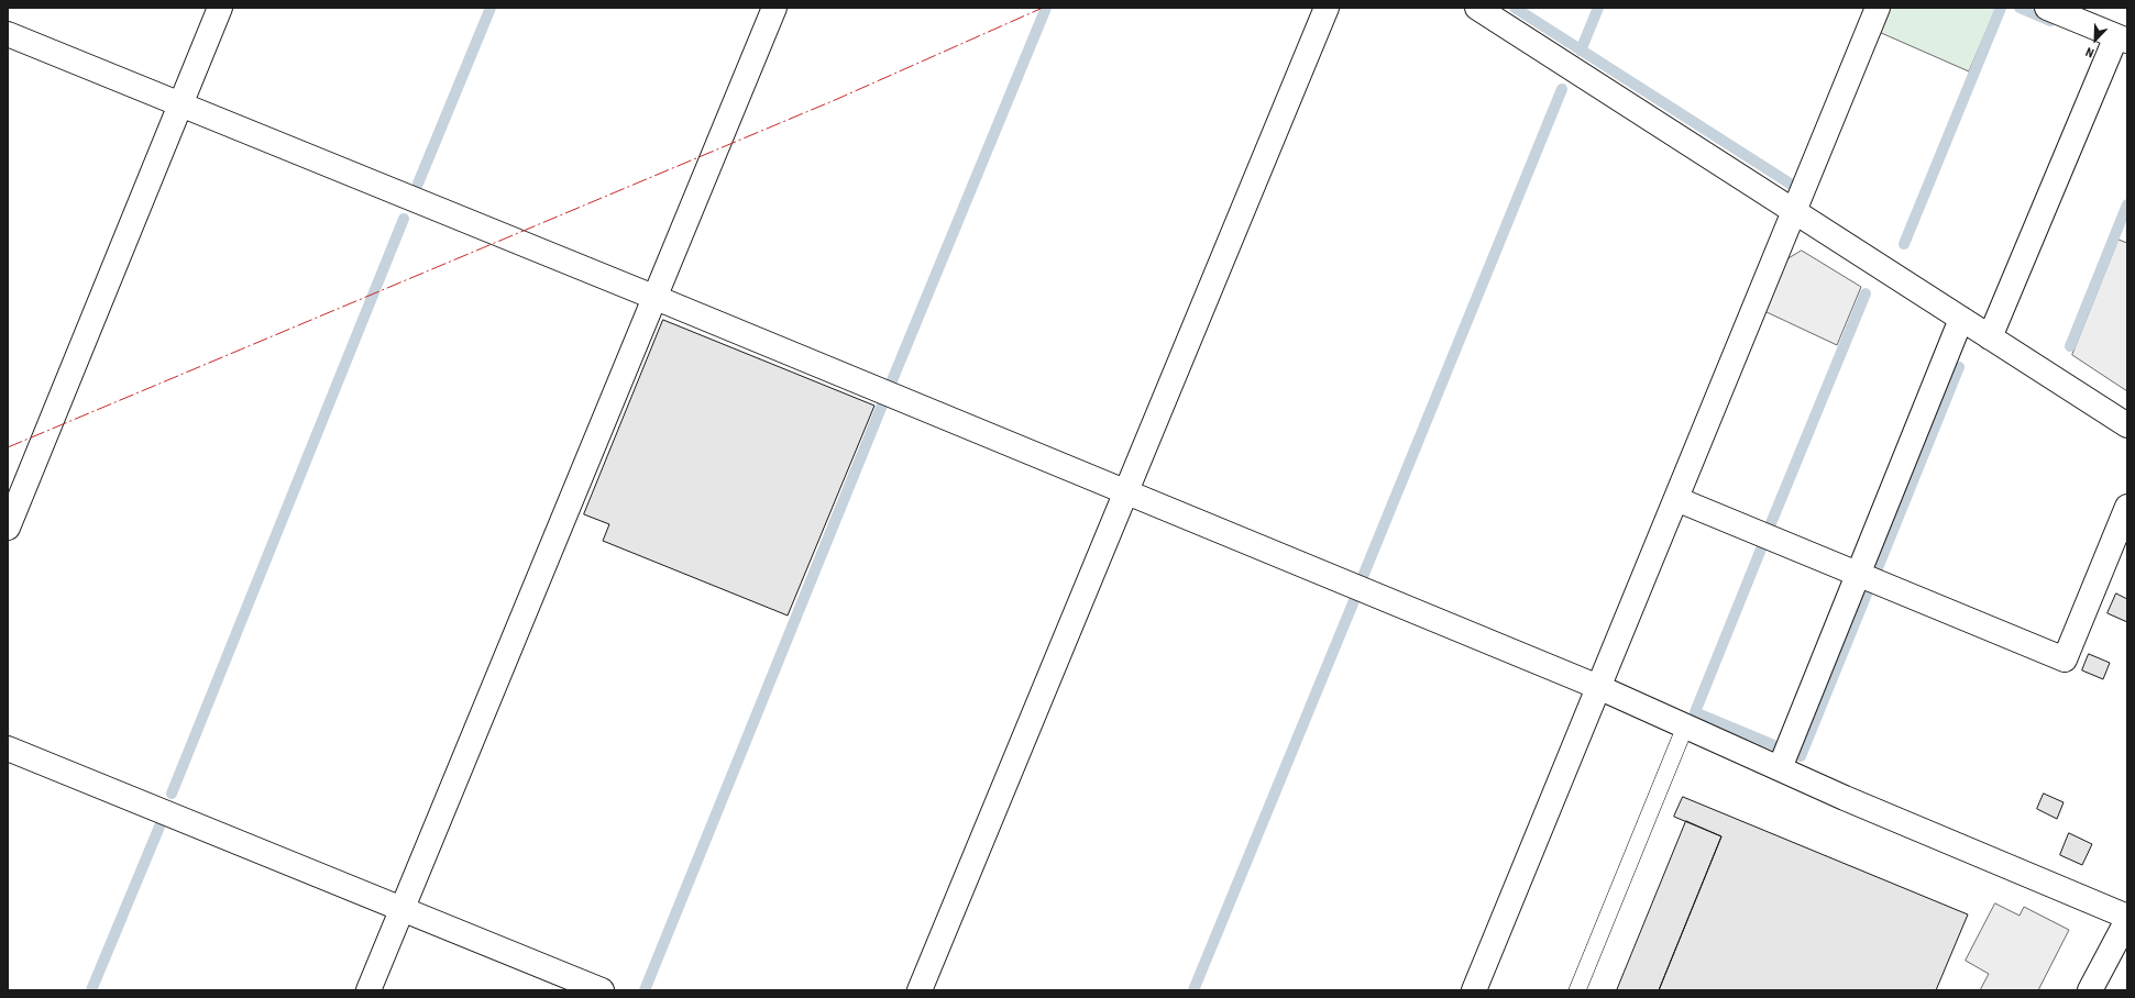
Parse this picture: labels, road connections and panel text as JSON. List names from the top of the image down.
{
  "north": "bottom left"
}
